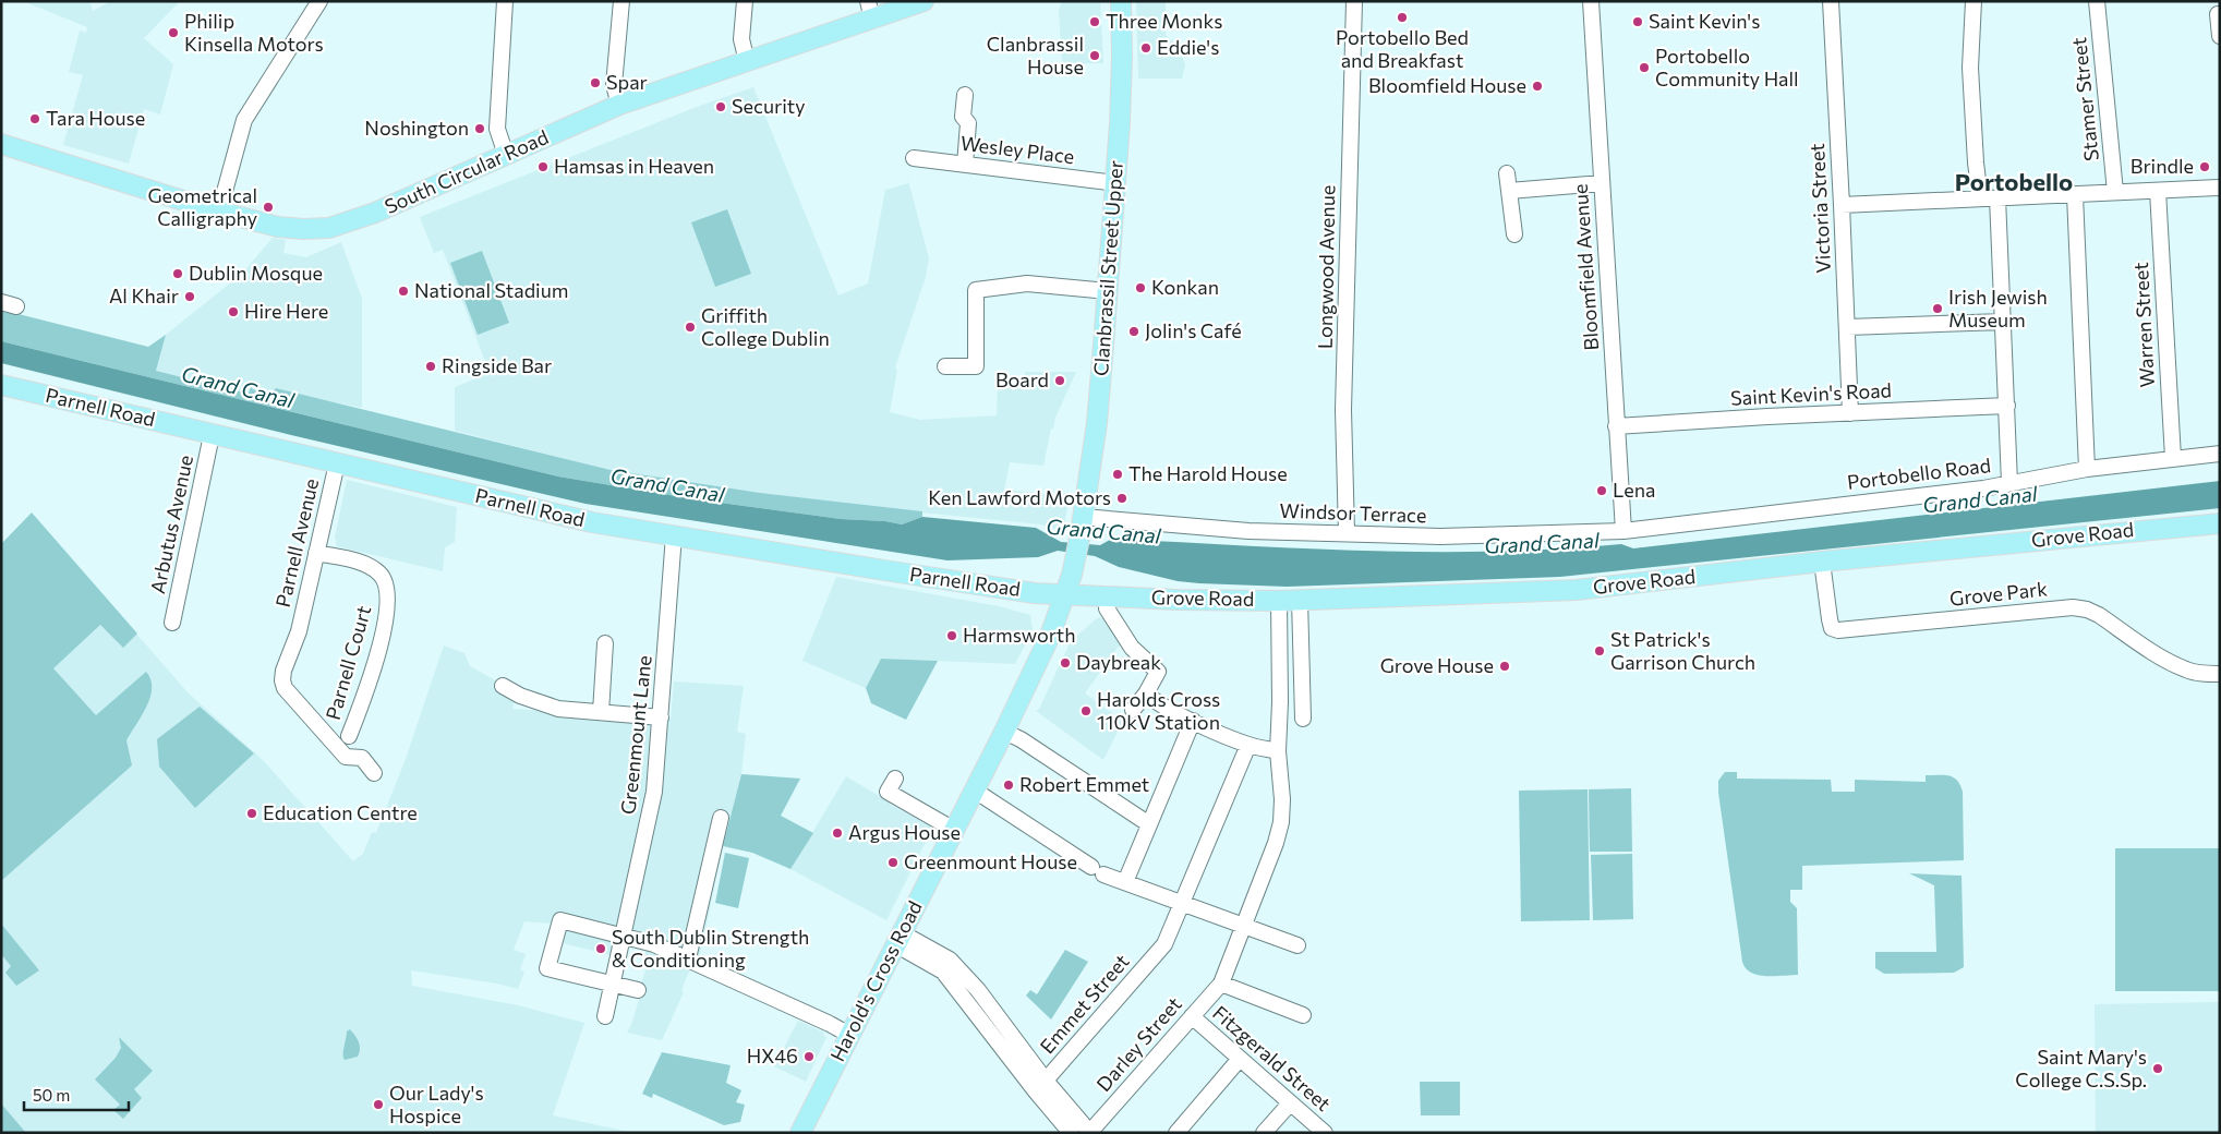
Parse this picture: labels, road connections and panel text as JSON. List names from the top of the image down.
{
  "streets": {
    "main road": [
      "South Circular Road",
      "Clanbrassil Street Upper",
      "Parnell Road",
      "Grove Road",
      "Harold's Cross Road"
    ],
    "street": [
      "Stamer Street",
      "Wesley Place",
      "Victoria Street",
      "Longwood Avenue",
      "Bloomfield Avenue",
      "Warren Street",
      "Saint Kevin's Road",
      "Portobello Road",
      "Windsor Terrace",
      "Arbutus Avenue",
      "Parnell Avenue",
      "Grove Park",
      "Parnell Court",
      "Greenmount Lane",
      "Emmet Street",
      "Darley Street",
      "Fitzgerald Street"
    ]
  },
  "crossings": [
    ["Wesley Place", "Clanbrassil Street Upper"],
    ["Victoria Street", "Saint Kevin's Road"],
    ["Longwood Avenue", "Windsor Terrace"],
    ["Bloomfield Avenue", "Saint Kevin's Road"],
    ["Bloomfield Avenue", "Portobello Road"],
    ["Bloomfield Avenue", "Windsor Terrace"],
    ["Clanbrassil Street Upper", "Windsor Terrace"],
    ["Clanbrassil Street Upper", "Harold's Cross Road"],
    ["Warren Street", "Portobello Road"],
    ["Parnell Road", "Arbutus Avenue"],
    ["Parnell Road", "Grove Road"],
    ["Parnell Road", "Parnell Avenue"],
    ["Parnell Road", "Greenmount Lane"],
    ["Parnell Road", "Harold's Cross Road"],
    ["Portobello Road", "Windsor Terrace"],
    ["Grove Road", "Grove Park"],
    ["Grove Road", "Harold's Cross Road"],
    ["Parnell Avenue", "Parnell Court"],
    ["Darley Street", "Fitzgerald Street"]
  ],
  "districts": ["Portobello"],
  "water": ["Grand Canal"],
  "places": [
    "Portobello Bed and Breakfast",
    "Three Monks",
    "Saint Kevin's",
    "Philip Kinsella Motors",
    "Eddie's",
    "Clanbrassil House",
    "Portobello Community Hall",
    "Spar",
    "Bloomfield House",
    "Security",
    "Tara House",
    "Noshington",
    "Hamsas in Heaven",
    "Brindle",
    "Geometrical Calligraphy",
    "Dublin Mosque",
    "Konkan",
    "National Stadium",
    "Al Khair",
    "Irish Jewish Museum",
    "Hire Here",
    "Griffith College Dublin",
    "Jolin's Café",
    "Ringside Bar",
    "Board",
    "The Harold House",
    "Lena",
    "Ken Lawford Motors",
    "Harmsworth",
    "St Patrick's Garrison Church",
    "Daybreak",
    "Grove House",
    "Harolds Cross 110kV Station",
    "Robert Emmet",
    "Education Centre",
    "Argus House",
    "Greenmount House",
    "South Dublin Strength & Conditioning",
    "HX46",
    "Saint Mary's College C.S.Sp.",
    "Our Lady's Hospice"
  ],
  "scale_bar": "50 m"
}
